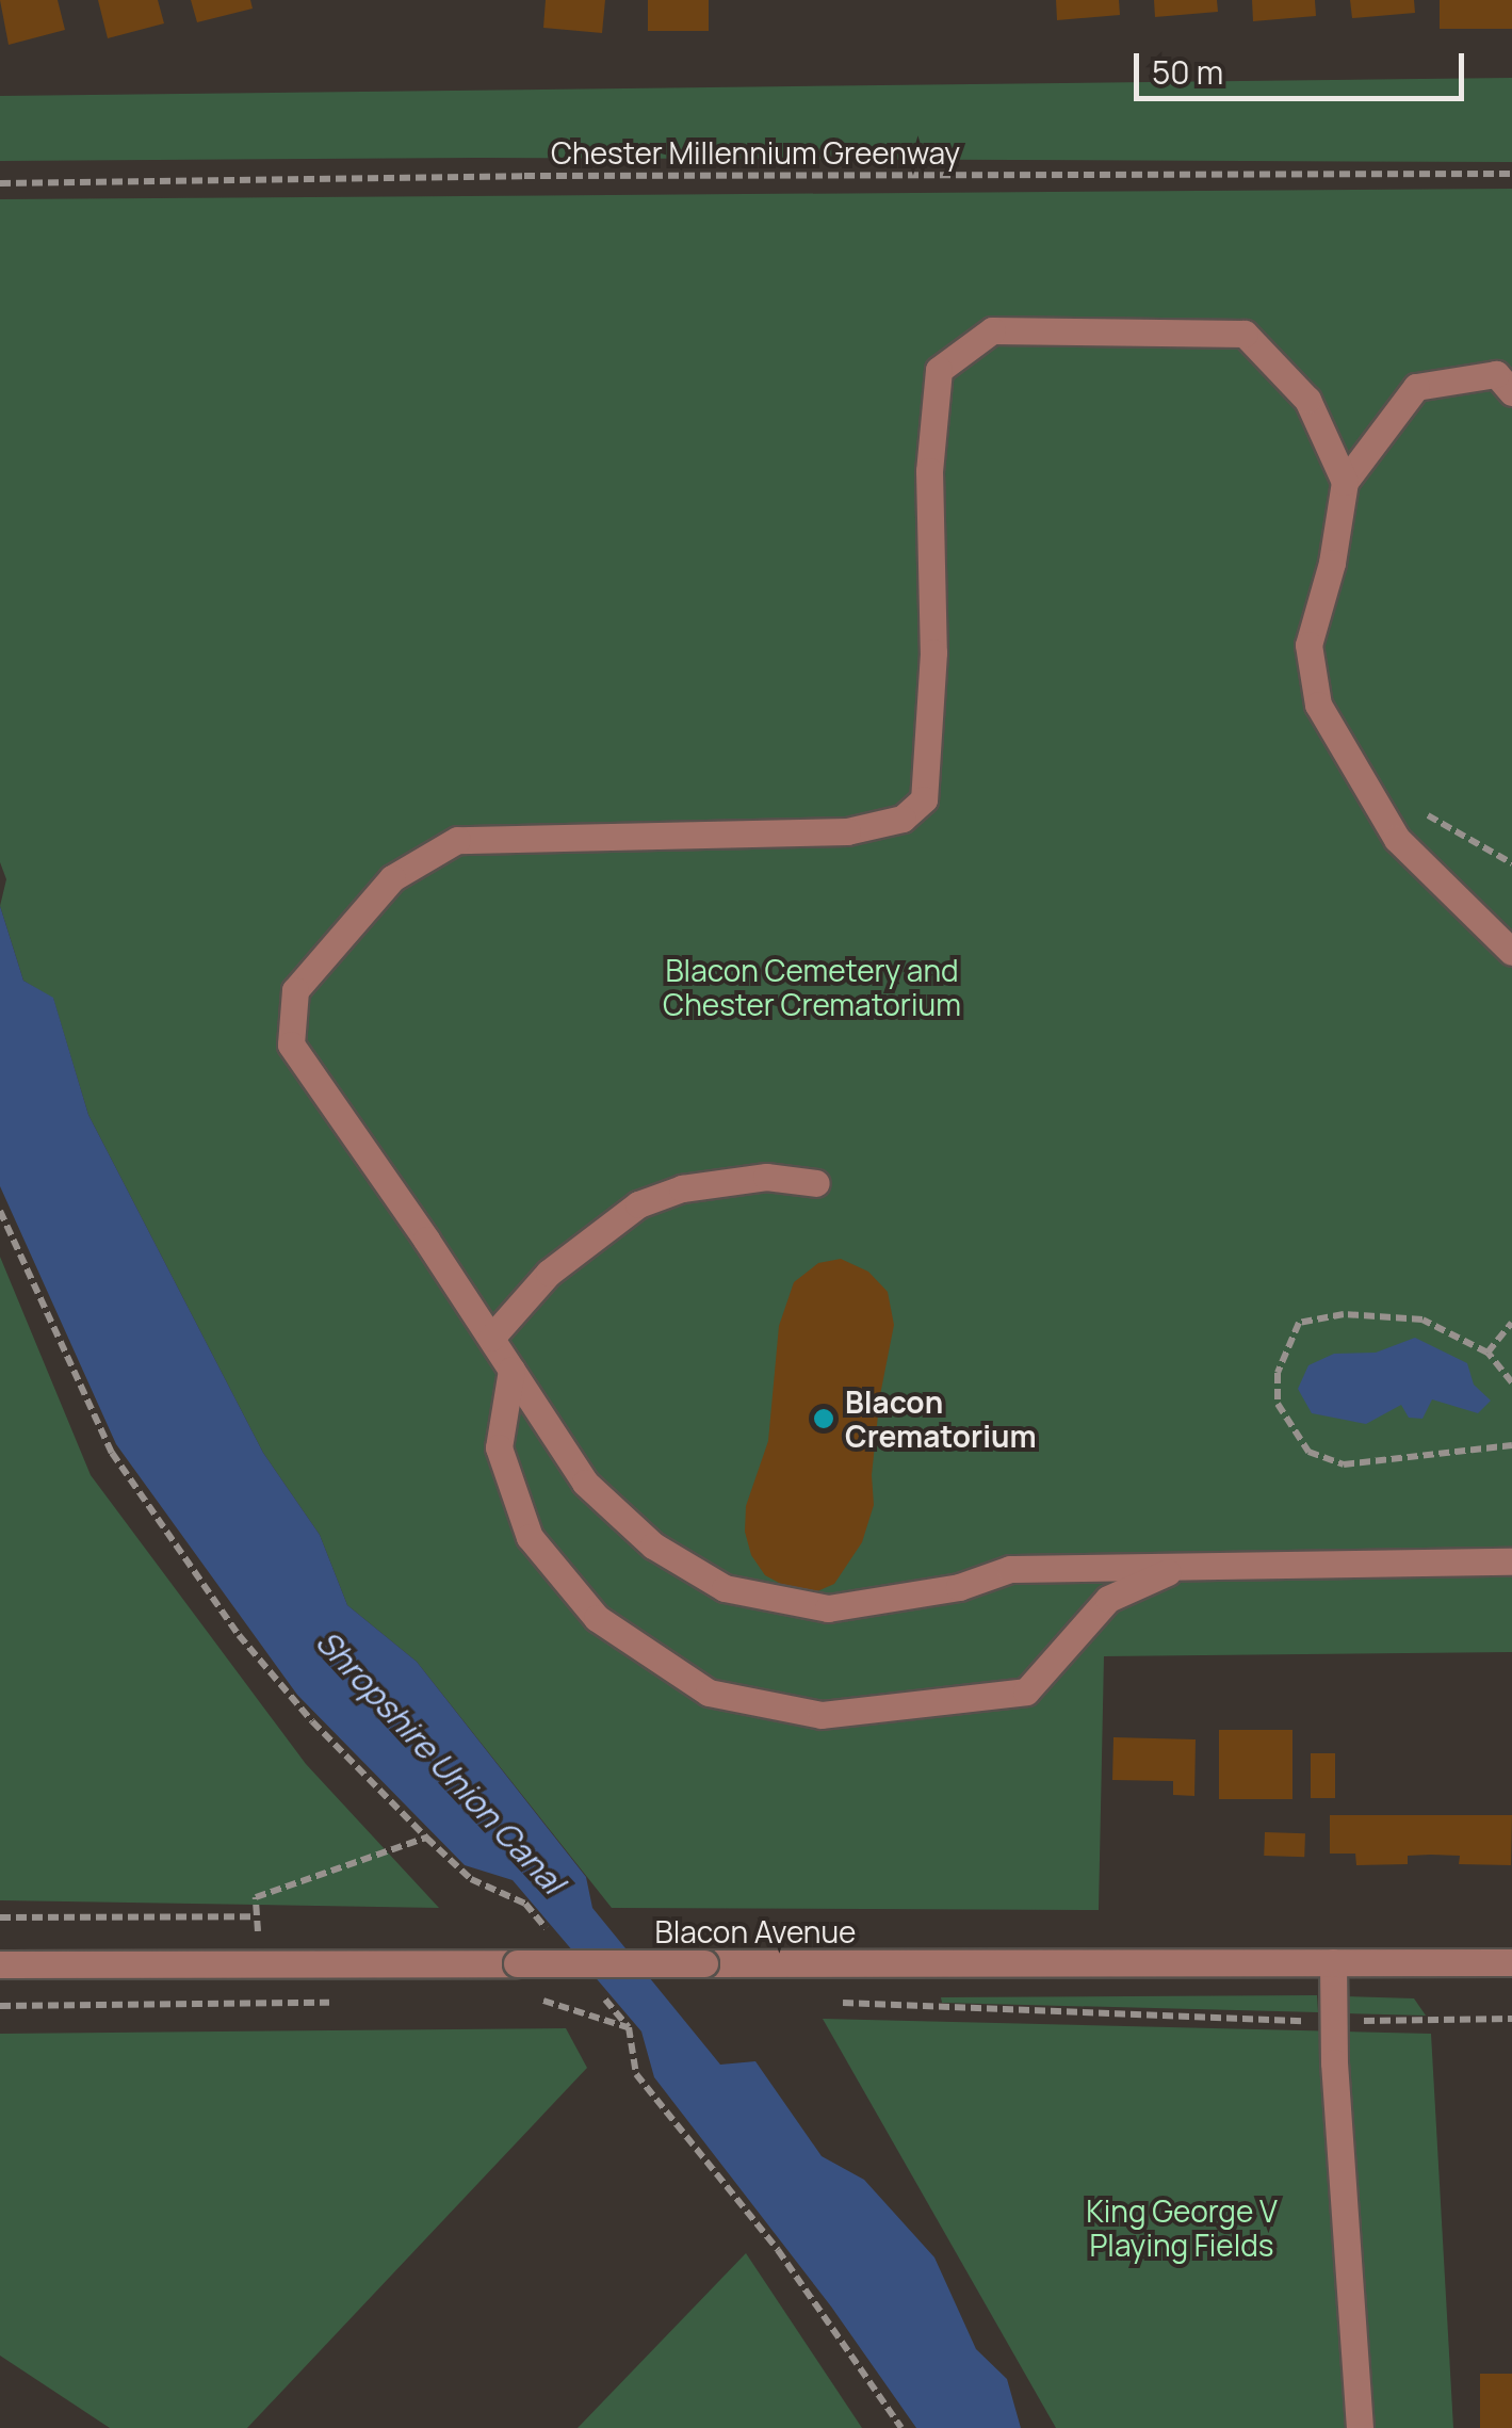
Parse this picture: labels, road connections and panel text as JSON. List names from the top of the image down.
{
  "streets": {
    "street": ["Blacon Avenue"],
    "path": ["Chester Millennium Greenway"]
  },
  "water": ["Shropshire Union Canal"],
  "parks": ["Blacon Cemetery and Chester Crematorium", "King George V Playing Fields"],
  "places": ["Blacon Crematorium"],
  "scale_bar": "50 m"
}
